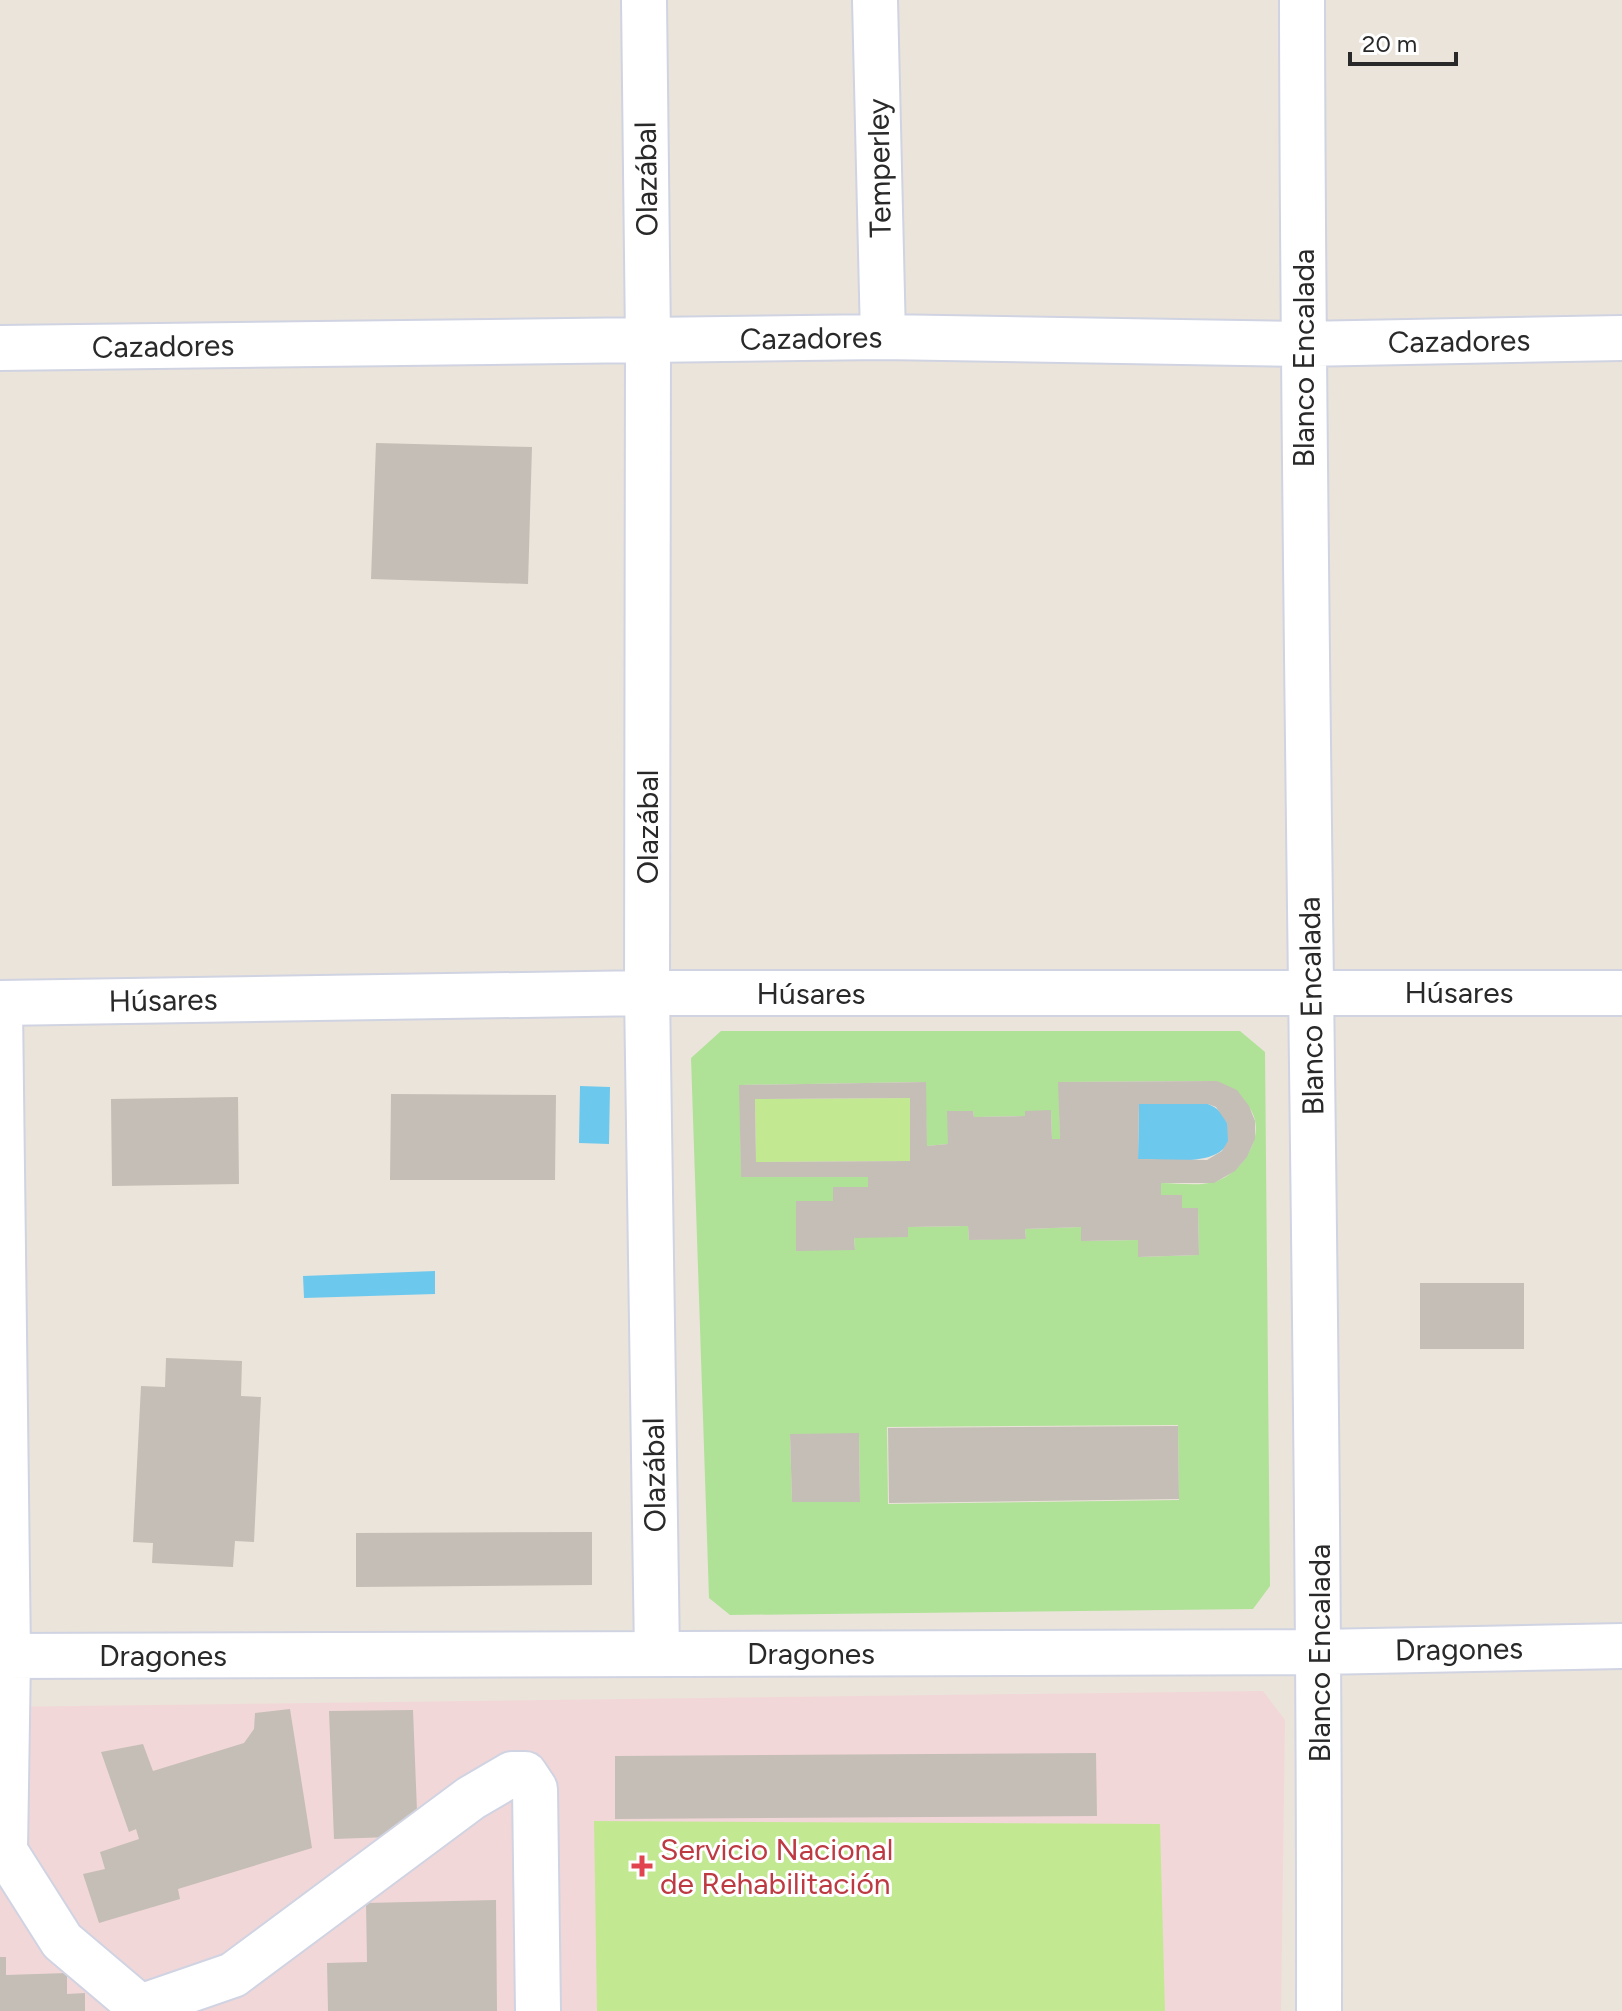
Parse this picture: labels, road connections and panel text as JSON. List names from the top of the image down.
{
  "streets": {
    "street": [
      "Temperley",
      "Olazábal",
      "Cazadores",
      "Blanco Encalada",
      "Húsares",
      "Dragones"
    ]
  },
  "crossings": [
    ["Temperley", "Cazadores"],
    ["Olazábal", "Cazadores"],
    ["Olazábal", "Húsares"],
    ["Olazábal", "Dragones"],
    ["Cazadores", "Blanco Encalada"],
    ["Blanco Encalada", "Húsares"],
    ["Blanco Encalada", "Dragones"]
  ],
  "places": {
    "health": ["Servicio Nacional de Rehabilitación"]
  },
  "scale_bar": "20 m"
}
